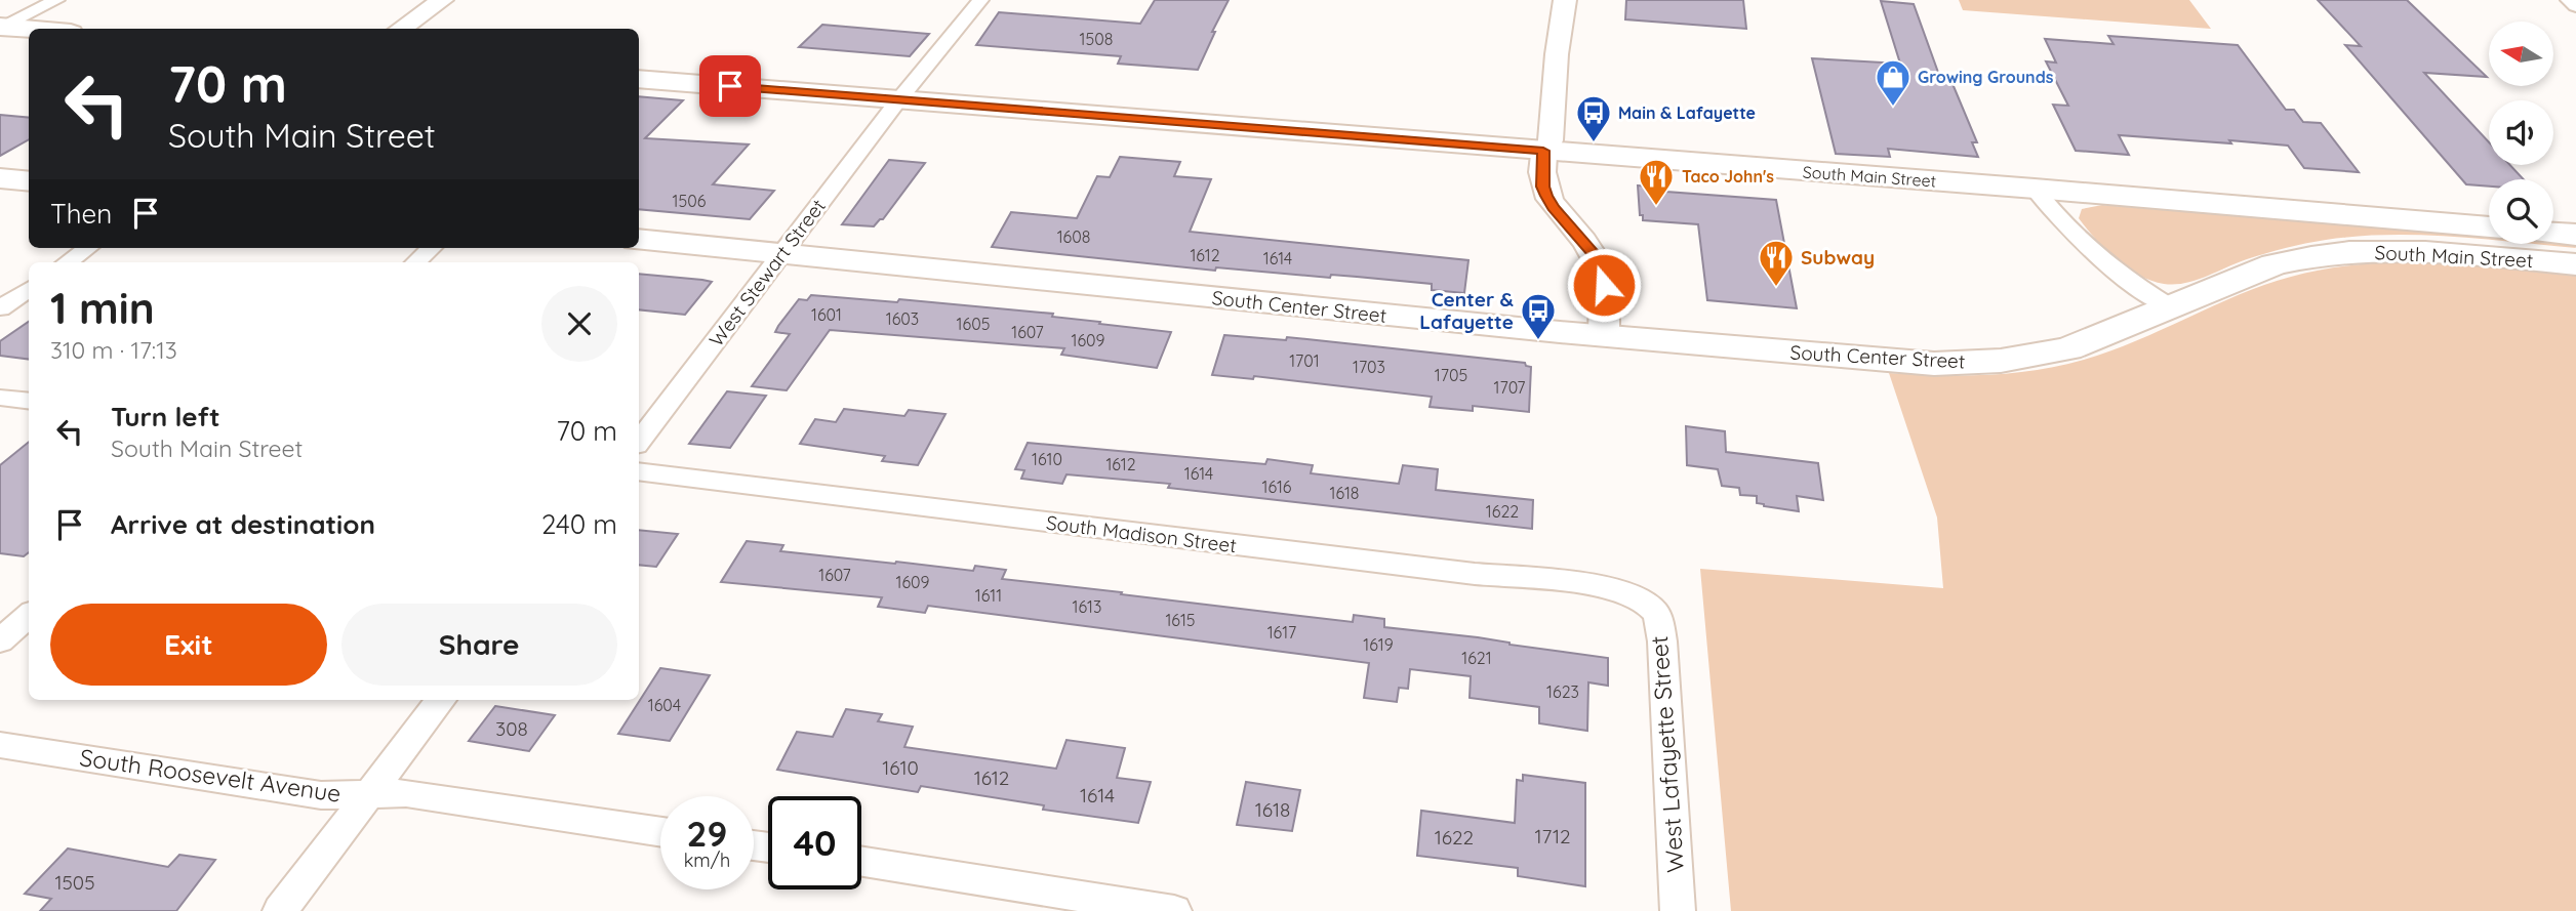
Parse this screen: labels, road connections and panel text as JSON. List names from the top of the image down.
{
  "streets": {
    "main road": ["South Main Street", "South Center Street"],
    "street": [
      "West Stewart Street",
      "South Madison Street",
      "West Lafayette Street",
      "South Roosevelt Avenue"
    ]
  },
  "crossings": [
    ["South Main Street", "West Stewart Street"],
    ["South Main Street", "South Center Street"],
    ["West Stewart Street", "South Center Street"],
    ["South Madison Street", "West Lafayette Street"]
  ],
  "places": {
    "shop": ["Growing Grounds"],
    "bus stop": ["Main & Lafayette", "Center & Lafayette"],
    "restaurant": ["Taco John's", "Subway"]
  },
  "house_numbers": [
    "1508",
    "1506",
    "1608",
    "1612",
    "1614",
    "1601",
    "1603",
    "1605",
    "1607",
    "1609",
    "1701",
    "1703",
    "1705",
    "1707",
    "1610",
    "1612",
    "1614",
    "1616",
    "1618",
    "1622",
    "1607",
    "1609",
    "1611",
    "1613",
    "1615",
    "1617",
    "1619",
    "1621",
    "1623",
    "1604",
    "308",
    "1610",
    "1612",
    "1614",
    "1618",
    "1712",
    "1622",
    "1505"
  ],
  "north": "left",
  "page": {
    "turn": ["70 m", "South Main Street"],
    "then": "Then",
    "heading": ["1 min", "310 m · 17:13"],
    "list": [
      {
        "name": "Turn left",
        "note": "South Main Street",
        "value": "70 m"
      },
      {
        "name": "Arrive at destination",
        "value": "240 m"
      }
    ],
    "buttons": ["Exit", "Share"],
    "speed": "29 km/h",
    "limit": "40"
  }
}
